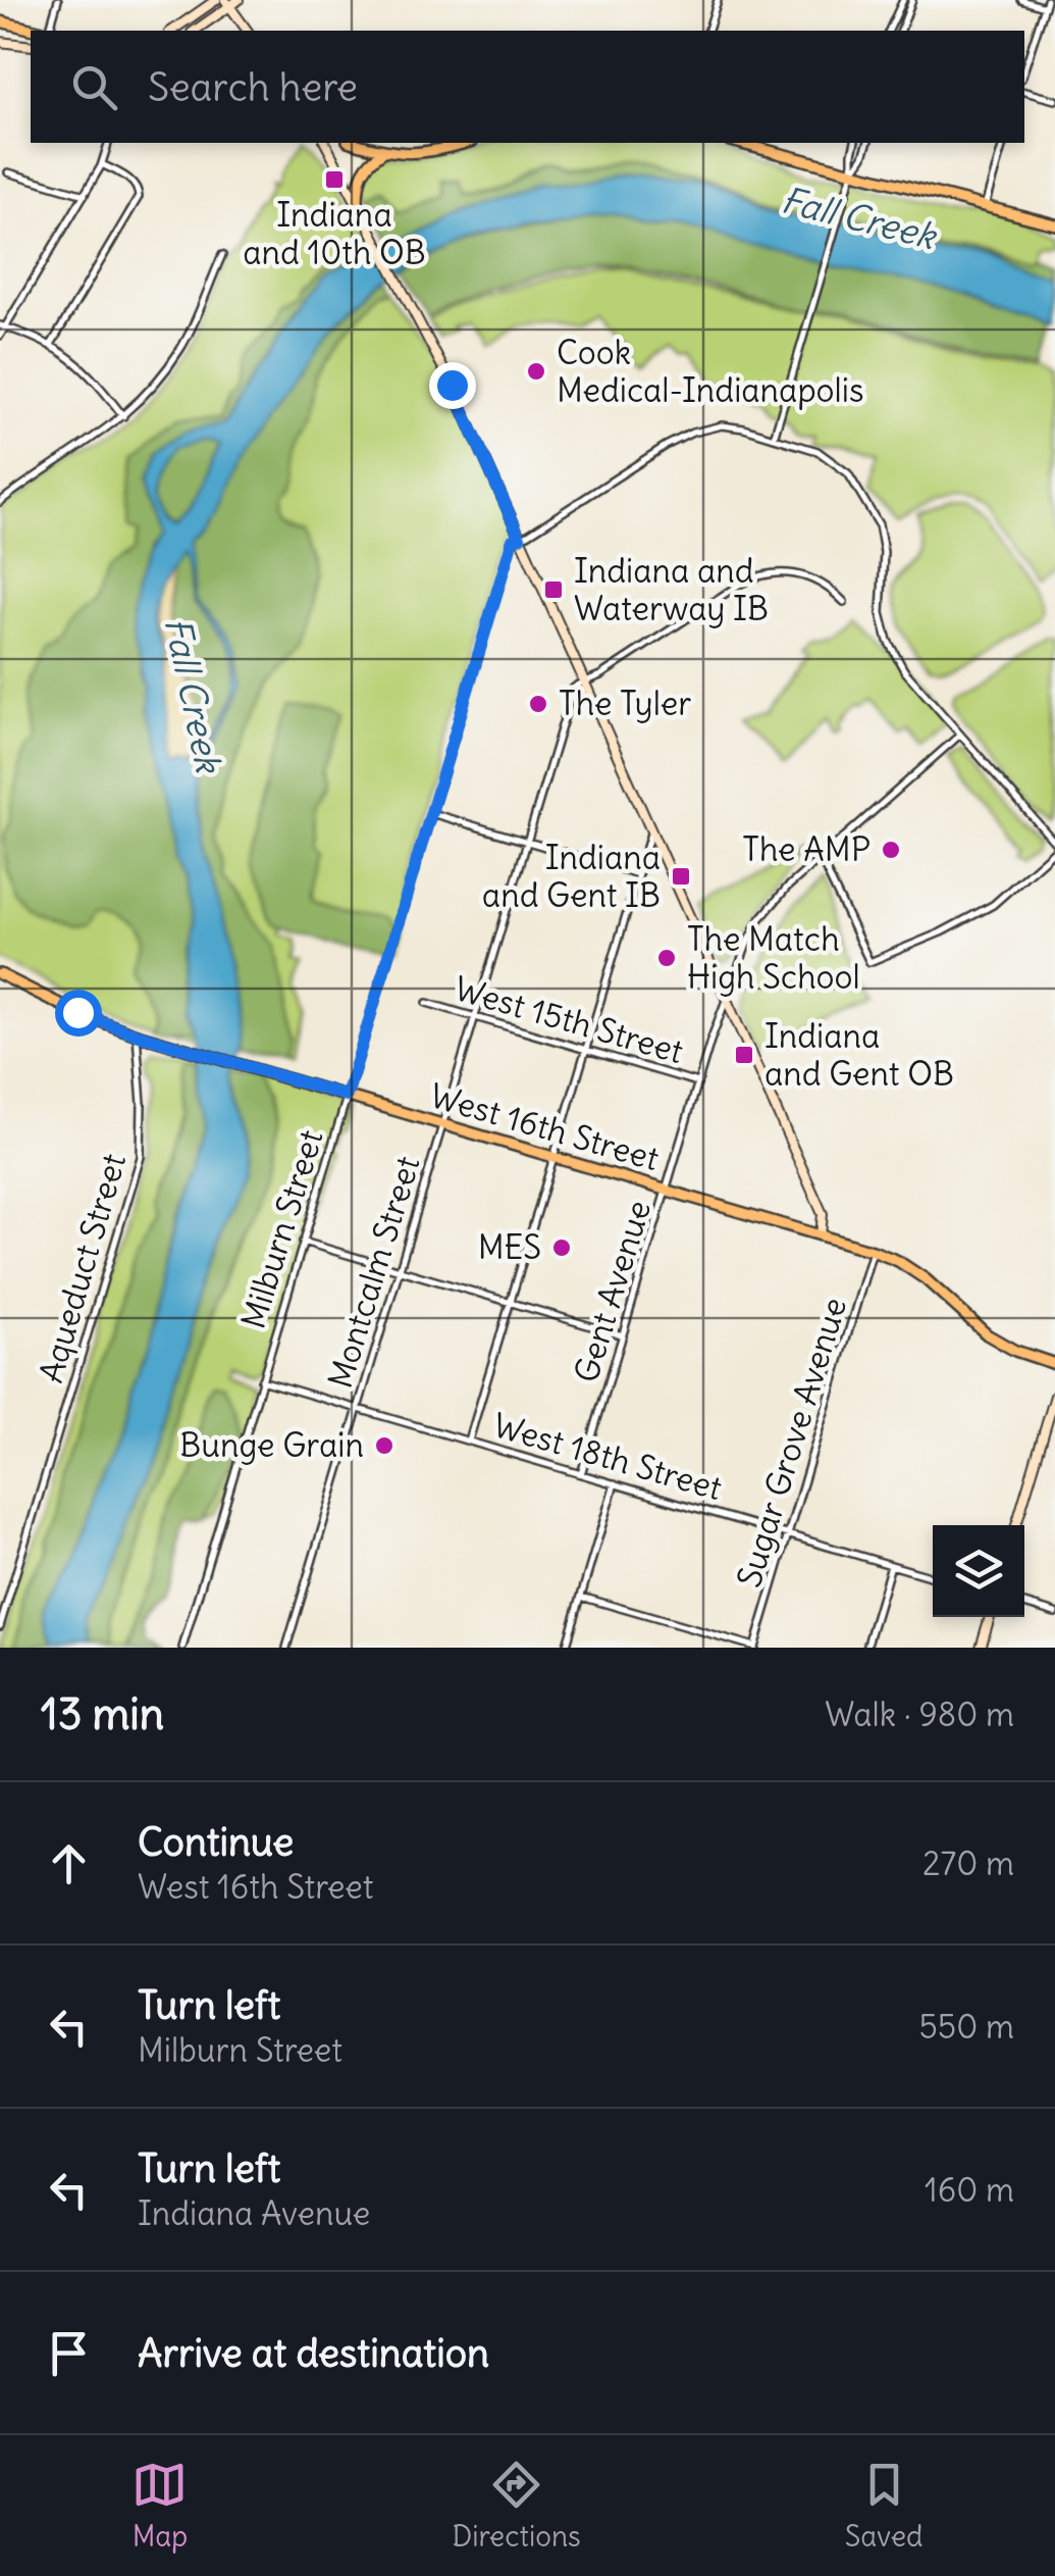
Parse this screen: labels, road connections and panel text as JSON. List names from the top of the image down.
{
  "streets": {
    "main road": ["West 16th Street"],
    "street": [
      "West 15th Street",
      "Milburn Street",
      "Aqueduct Street",
      "Montcalm Street",
      "Gent Avenue",
      "Sugar Grove Avenue",
      "West 18th Street"
    ]
  },
  "crossings": [
    ["West 15th Street", "Montcalm Street"],
    ["West 15th Street", "Gent Avenue"],
    ["West 16th Street", "Milburn Street"],
    ["West 16th Street", "Aqueduct Street"],
    ["West 16th Street", "Montcalm Street"],
    ["West 16th Street", "Gent Avenue"],
    ["West 16th Street", "Sugar Grove Avenue"],
    ["Milburn Street", "West 18th Street"],
    ["Montcalm Street", "West 18th Street"],
    ["Gent Avenue", "West 18th Street"],
    ["Sugar Grove Avenue", "West 18th Street"]
  ],
  "water": ["Fall Creek"],
  "places": {
    "transit": [
      "Indiana and 10th OB",
      "Indiana and Waterway IB",
      "Indiana and Gent IB",
      "Indiana and Gent OB"
    ],
    "other": [
      "Cook Medical-Indianapolis",
      "The Tyler",
      "The AMP",
      "The Match High School",
      "MES",
      "Bunge Grain"
    ]
  },
  "page": {
    "search": "Search here",
    "heading": ["13 min", "Walk · 980 m"],
    "list": [
      ["Continue", "West 16th Street", "270 m"],
      ["Turn left", "Milburn Street", "550 m"],
      ["Turn left", "Indiana Avenue", "160 m"],
      "Arrive at destination"
    ],
    "nav": ["Map", "Directions", "Saved"]
  }
}
